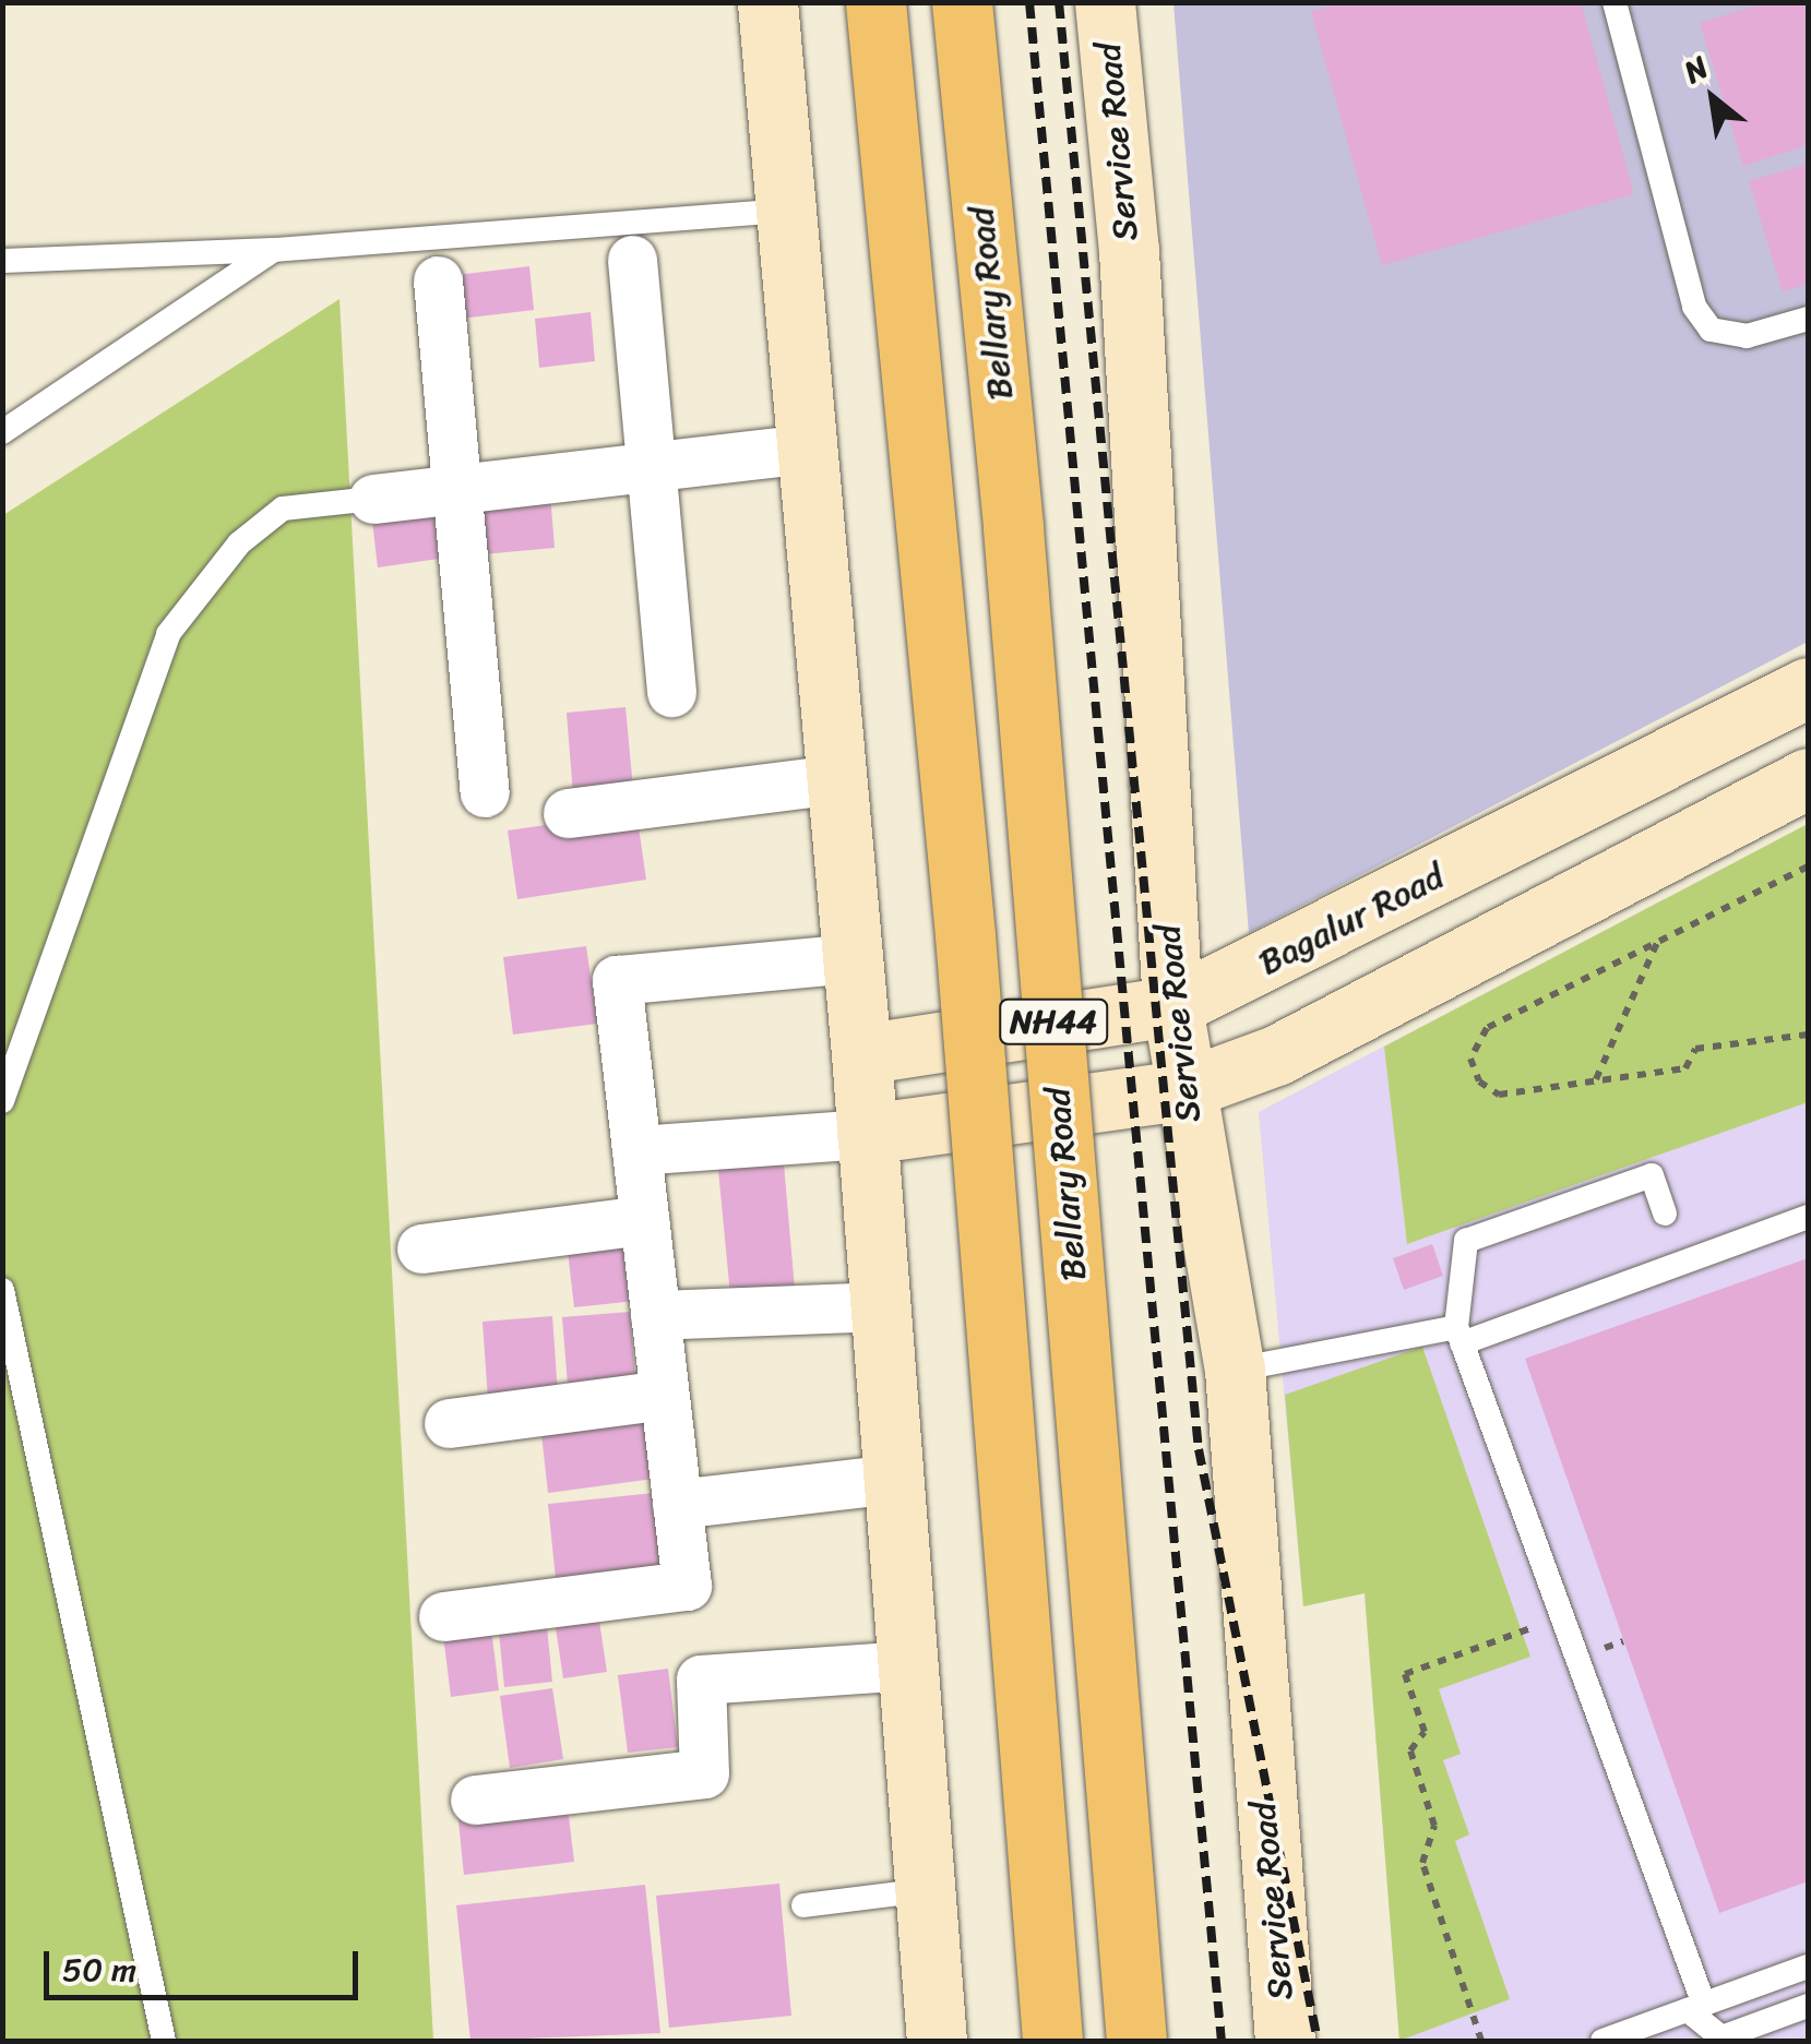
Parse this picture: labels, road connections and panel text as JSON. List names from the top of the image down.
{
  "streets": {
    "highway": ["Bellary Road", "NH44"],
    "main road": ["Service Road", "Bagalur Road"]
  },
  "crossings": [
    ["Service Road", "Bagalur Road"]
  ],
  "scale_bar": "50 m",
  "north": "top left"
}
